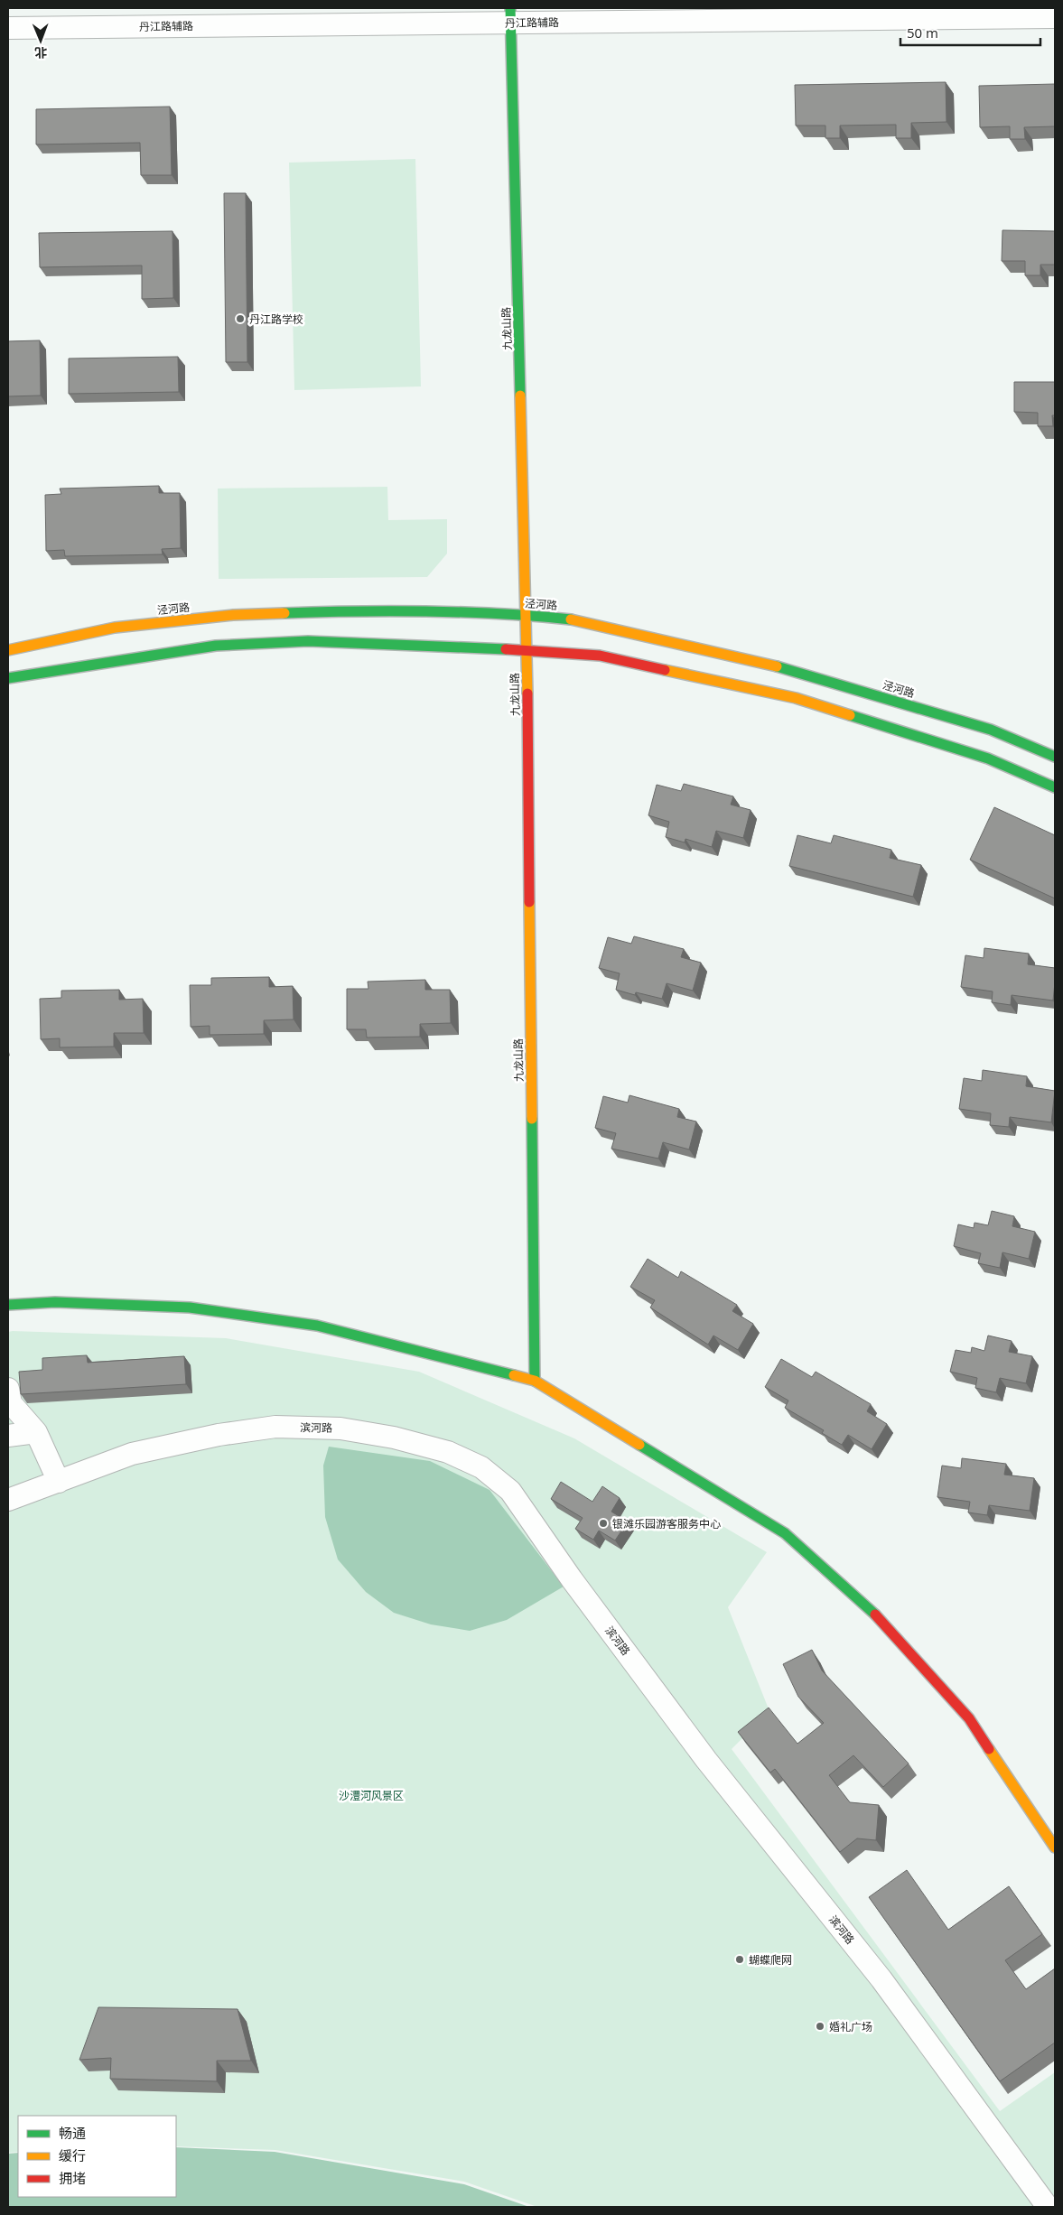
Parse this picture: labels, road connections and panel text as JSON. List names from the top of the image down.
{
  "streets": {
    "street": [
      "丹江路辅路",
      "九龙山路",
      "泾河路",
      "滨河路"
    ]
  },
  "crossings": [
    ["丹江路辅路", "九龙山路"],
    ["九龙山路", "泾河路"]
  ],
  "parks": ["沙澧河风景区"],
  "places": [
    "丹江路学校",
    "银滩乐园游客服务中心",
    "蝴蝶爬网",
    "婚礼广场"
  ],
  "legend": ["畅通", "缓行", "拥堵"],
  "scale_bar": "50 m",
  "north": "bottom"
}
